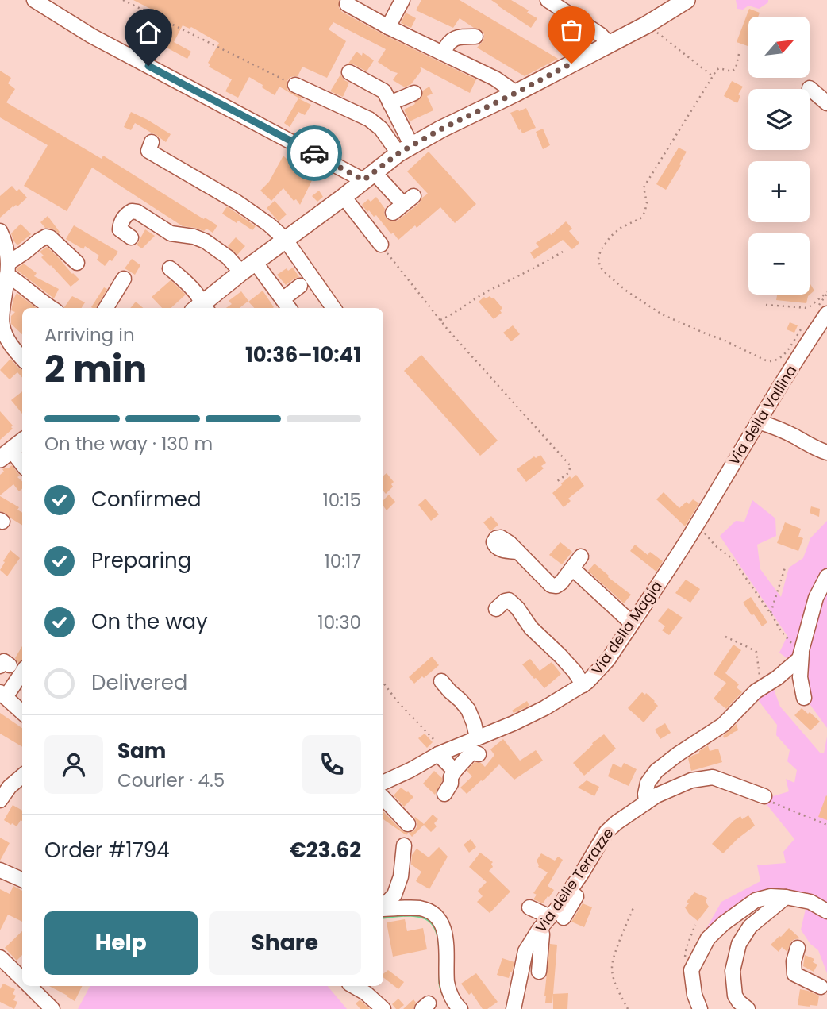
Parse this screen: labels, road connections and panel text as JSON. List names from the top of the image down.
{
  "streets": {
    "street": ["Via della Vallina", "Via della Magia", "Via delle Terrazze"]
  },
  "crossings": [
    ["Via della Vallina", "Via della Magia"]
  ],
  "north": "top right",
  "page": {
    "map_buttons": ["+", "−"],
    "heading": ["2 min", "Arriving in", "10:36–10:41"],
    "panel": [
      "Sam",
      "Courier · 4.5",
      "Order #1794",
      "€23.62"
    ],
    "bar": "On the way · 130 m",
    "list": [
      ["Confirmed", "10:15"],
      ["Preparing", "10:17"],
      ["On the way", "10:30"],
      "Delivered"
    ],
    "buttons": ["Help", "Share"]
  }
}
